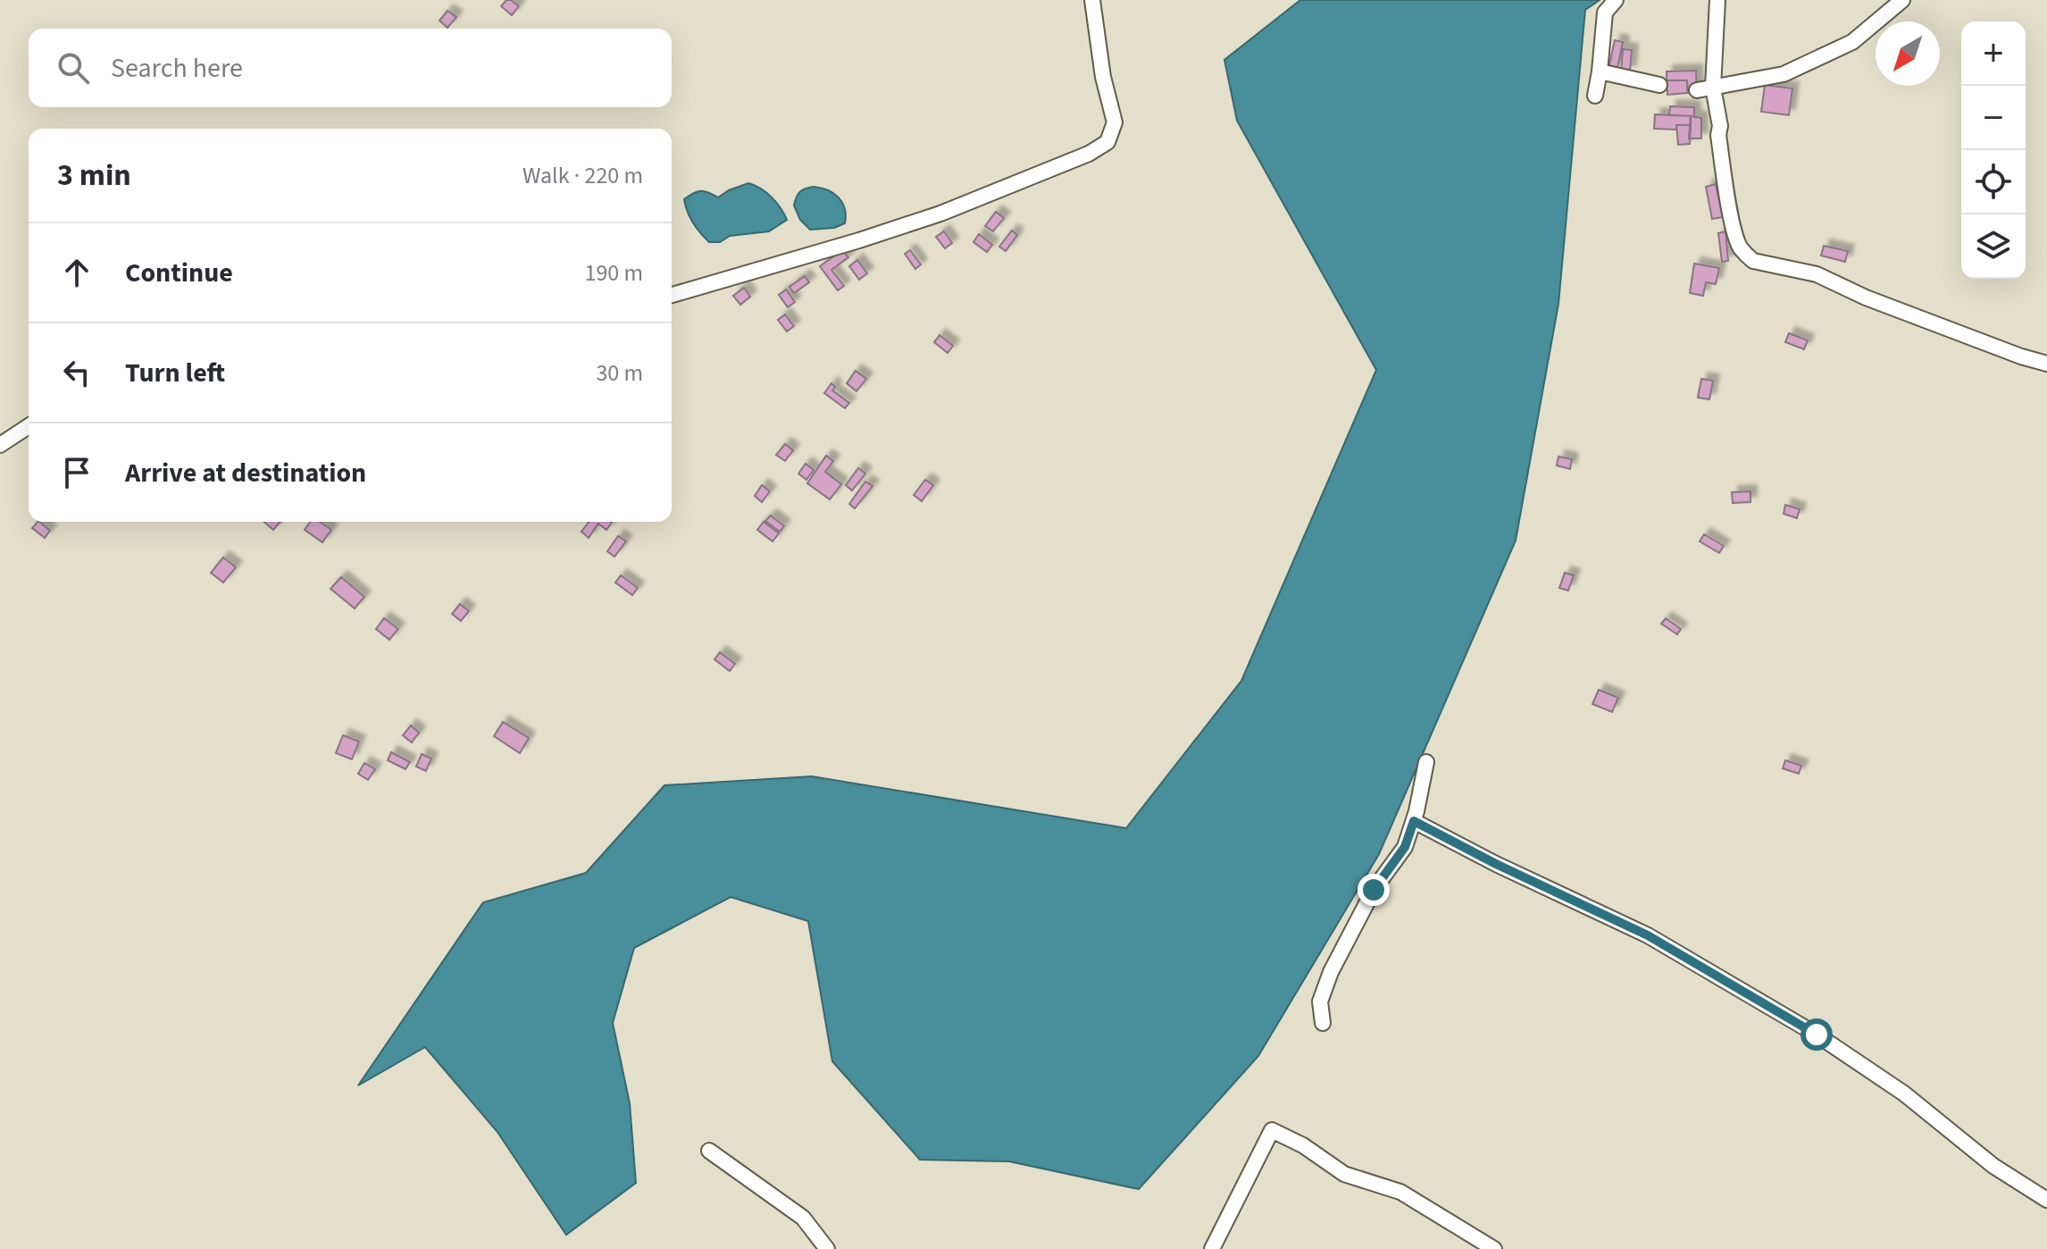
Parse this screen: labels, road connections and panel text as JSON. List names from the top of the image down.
{
  "north": "bottom left",
  "page": {
    "map_buttons": ["+", "−"],
    "search": "Search here",
    "heading": ["3 min", "Walk · 220 m"],
    "list": [
      ["Continue", "190 m"],
      ["Turn left", "30 m"],
      "Arrive at destination"
    ]
  }
}
